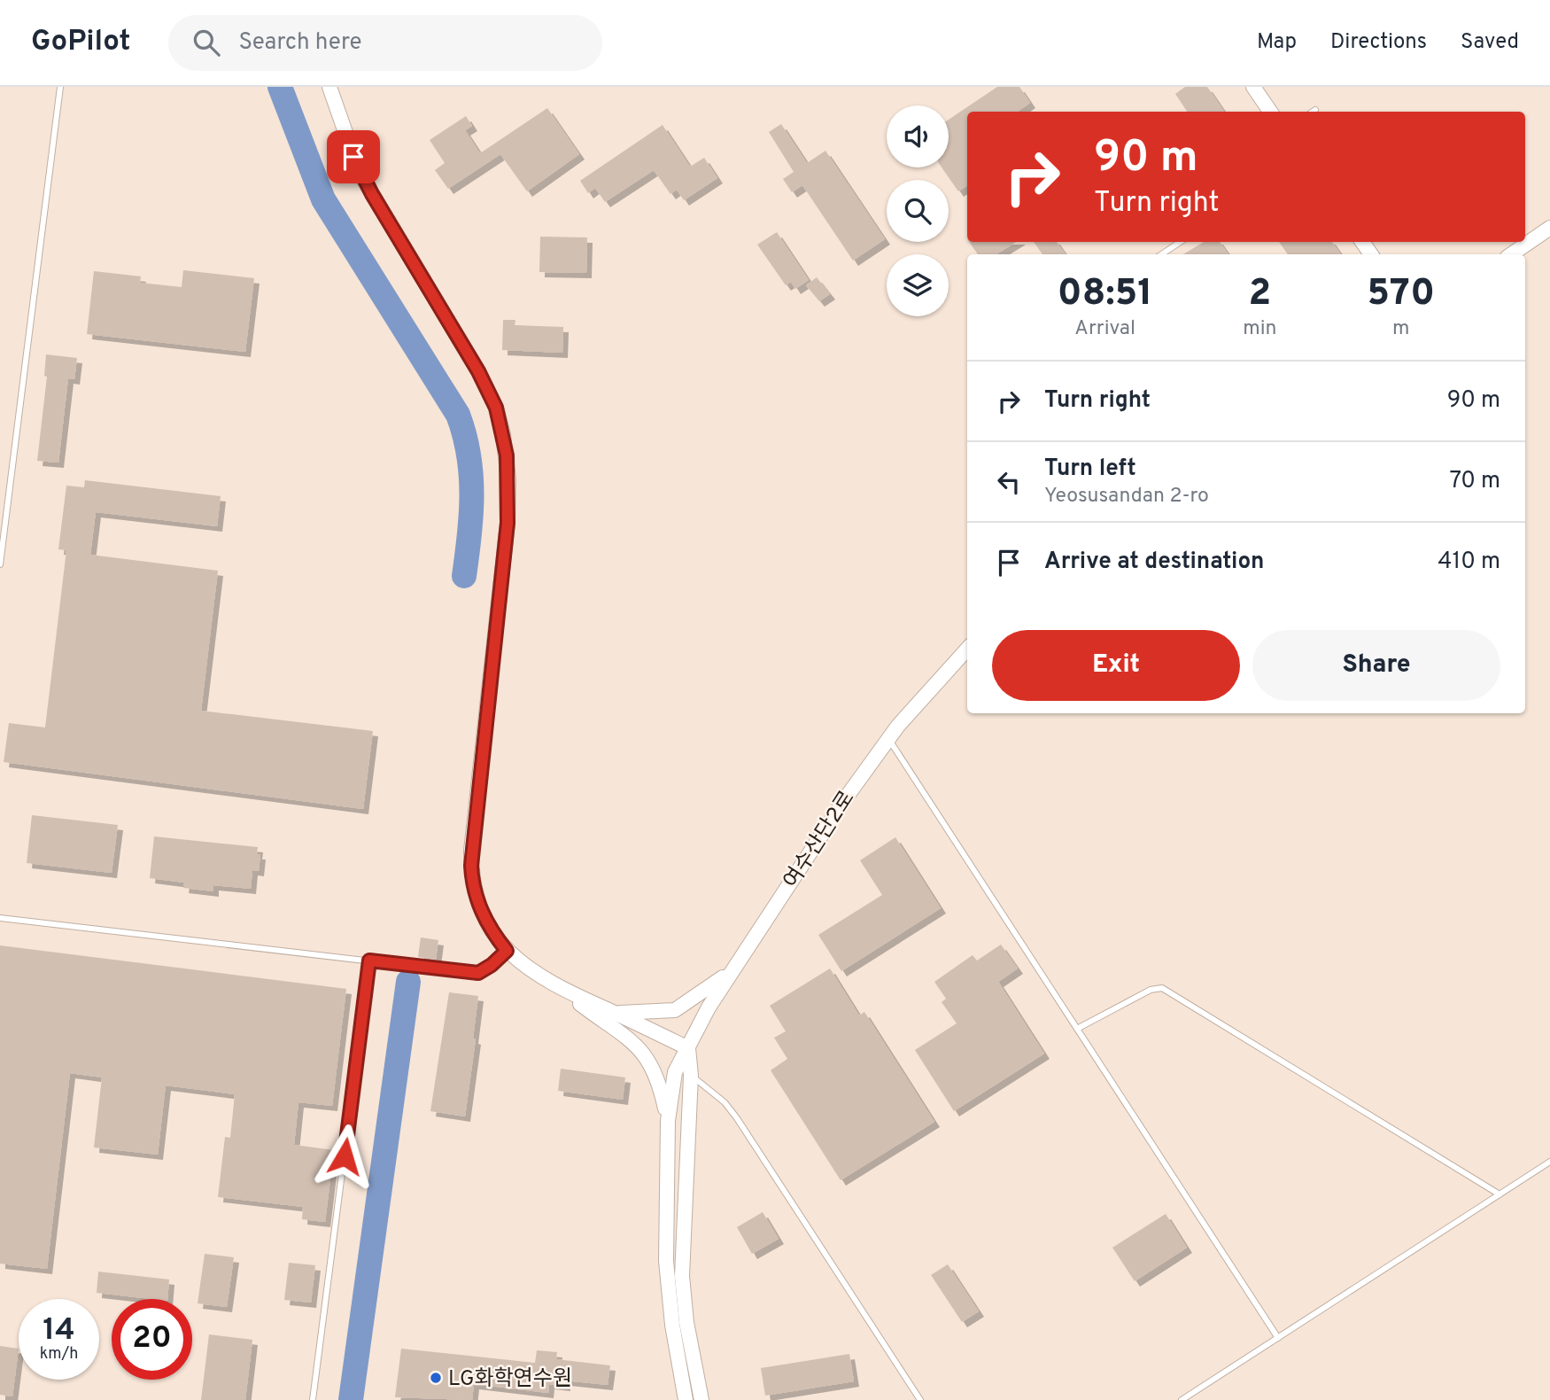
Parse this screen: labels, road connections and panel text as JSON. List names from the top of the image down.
{
  "streets": {
    "street": ["여수산단2로"]
  },
  "places": ["LG화학연수원"],
  "page": {
    "header": "GoPilot",
    "search": "Search here",
    "nav": ["Map", "Directions", "Saved"],
    "turn": ["90 m", "Turn right"],
    "eta": [
      "08:51",
      "Arrival",
      "2",
      "min",
      "570",
      "m"
    ],
    "list": [
      {
        "name": "Turn right",
        "value": "90 m"
      },
      {
        "name": "Turn left",
        "note": "Yeosusandan 2-ro",
        "value": "70 m"
      },
      {
        "name": "Arrive at destination",
        "value": "410 m"
      }
    ],
    "buttons": ["Exit", "Share"],
    "speed": "14 km/h",
    "limit": "20"
  }
}
